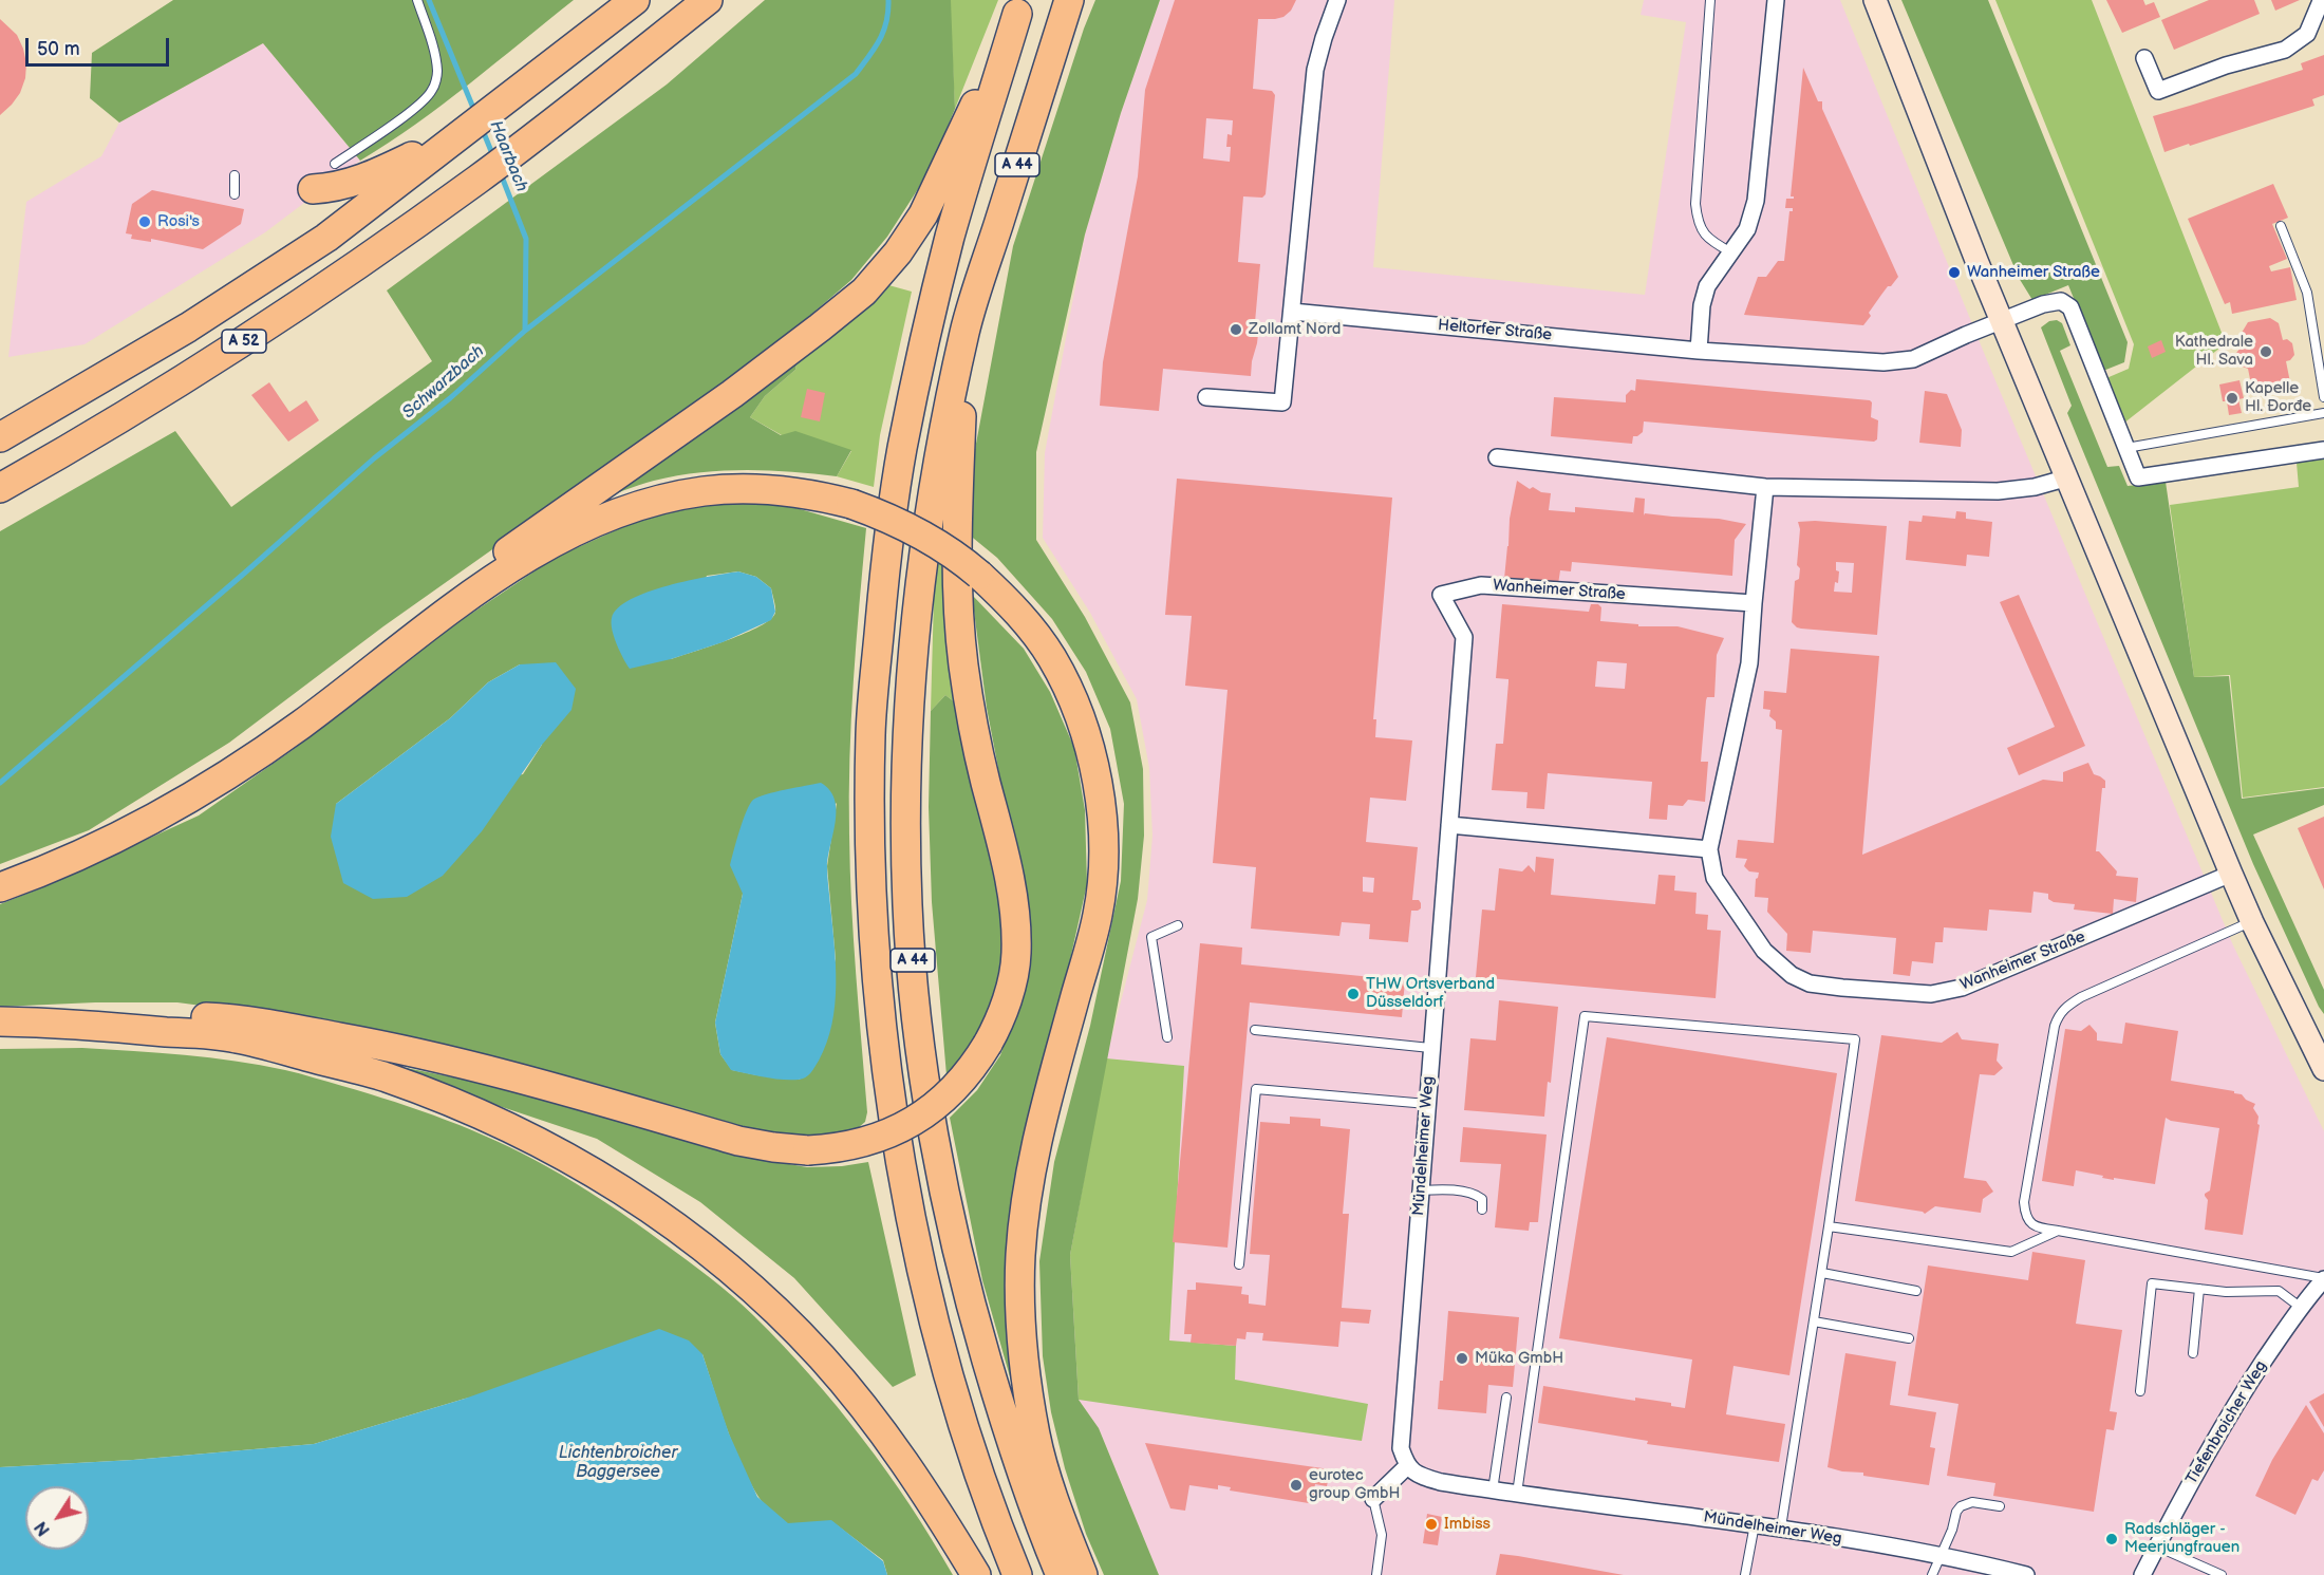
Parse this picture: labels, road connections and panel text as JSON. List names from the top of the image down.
{
  "streets": {
    "highway": ["A 44", "A 52"],
    "street": [
      "Heltorfer Straße",
      "Wanheimer Straße",
      "Mündelheimer Weg",
      "Tiefenbroicher Weg"
    ]
  },
  "crossings": [
    ["Wanheimer Straße", "Mündelheimer Weg"]
  ],
  "water": ["Haarbach", "Schwarzbach", "Lichtenbroicher Baggersee"],
  "places": [
    "Rosi's",
    "Wanheimer Straße",
    "Zollamt Nord",
    "Kathedrale Hl. Sava",
    "Kapelle Hl. Đorđe",
    "THW Ortsverband Düsseldorf",
    "Müka GmbH",
    "eurotec group GmbH",
    "Imbiss",
    "Radschläger - Meerjungfrauen"
  ],
  "scale_bar": "50 m",
  "north": "bottom left"
}
